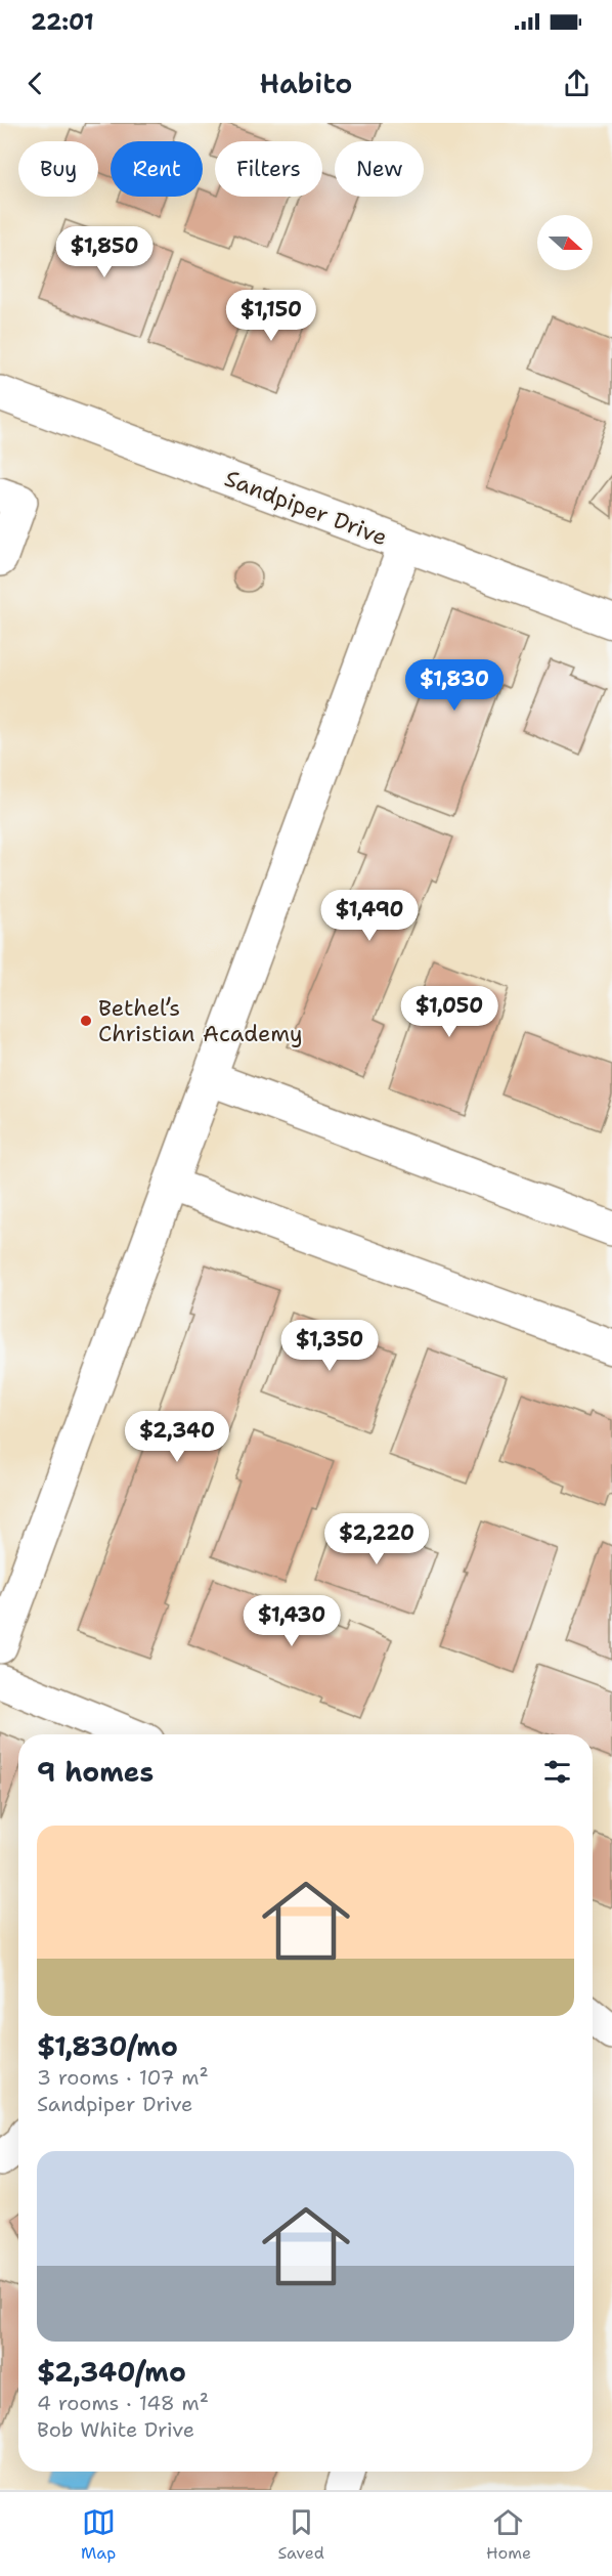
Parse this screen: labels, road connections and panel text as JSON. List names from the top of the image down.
{
  "streets": {
    "street": ["Sandpiper Drive"]
  },
  "places": ["Bethel’s Christian Academy"],
  "north": "right",
  "page": {
    "status": "22:01",
    "header": "Habito",
    "chip": [
      "Buy",
      "Rent",
      "Filters",
      "New"
    ],
    "price": [
      "$1,850",
      "$1,150",
      "$1,830",
      "$1,490",
      "$1,050",
      "$1,350",
      "$2,340",
      "$2,220",
      "$1,430"
    ],
    "heading": "9 homes",
    "list": [
      {
        "name": "$1,830/mo",
        "note": "3 rooms · 107 m² · Sandpiper Drive"
      },
      {
        "name": "$2,340/mo",
        "note": "4 rooms · 148 m² · Bob White Drive"
      }
    ],
    "tabs": ["Map", "Saved", "Home"]
  }
}
